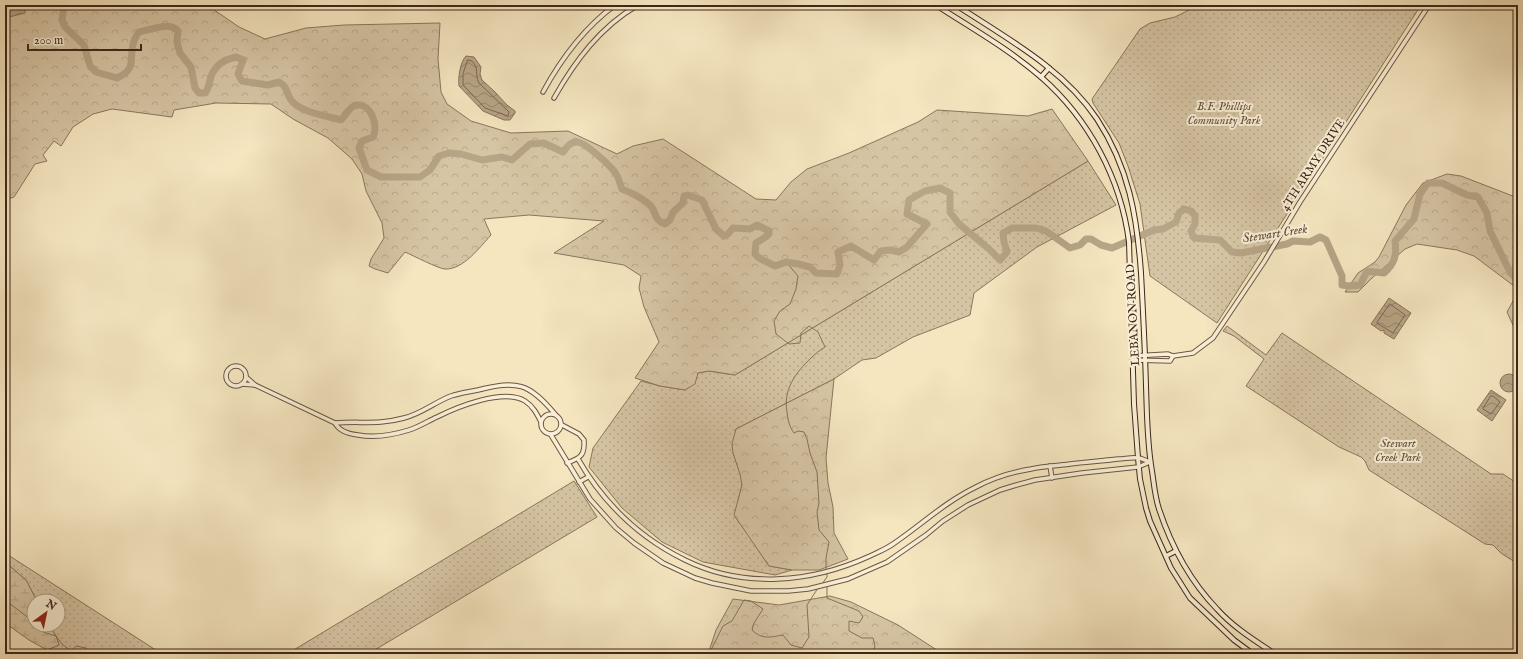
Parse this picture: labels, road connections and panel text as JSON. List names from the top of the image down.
{
  "streets": {
    "main road": ["LEBANON ROAD"],
    "street": ["4TH ARMY DRIVE"]
  },
  "crossings": [
    ["4TH ARMY DRIVE", "LEBANON ROAD"]
  ],
  "water": ["Stewart Creek"],
  "parks": ["B.F. Phillips Community Park", "Stewart Creek Park"],
  "scale_bar": "200 m",
  "north": "top right"
}
